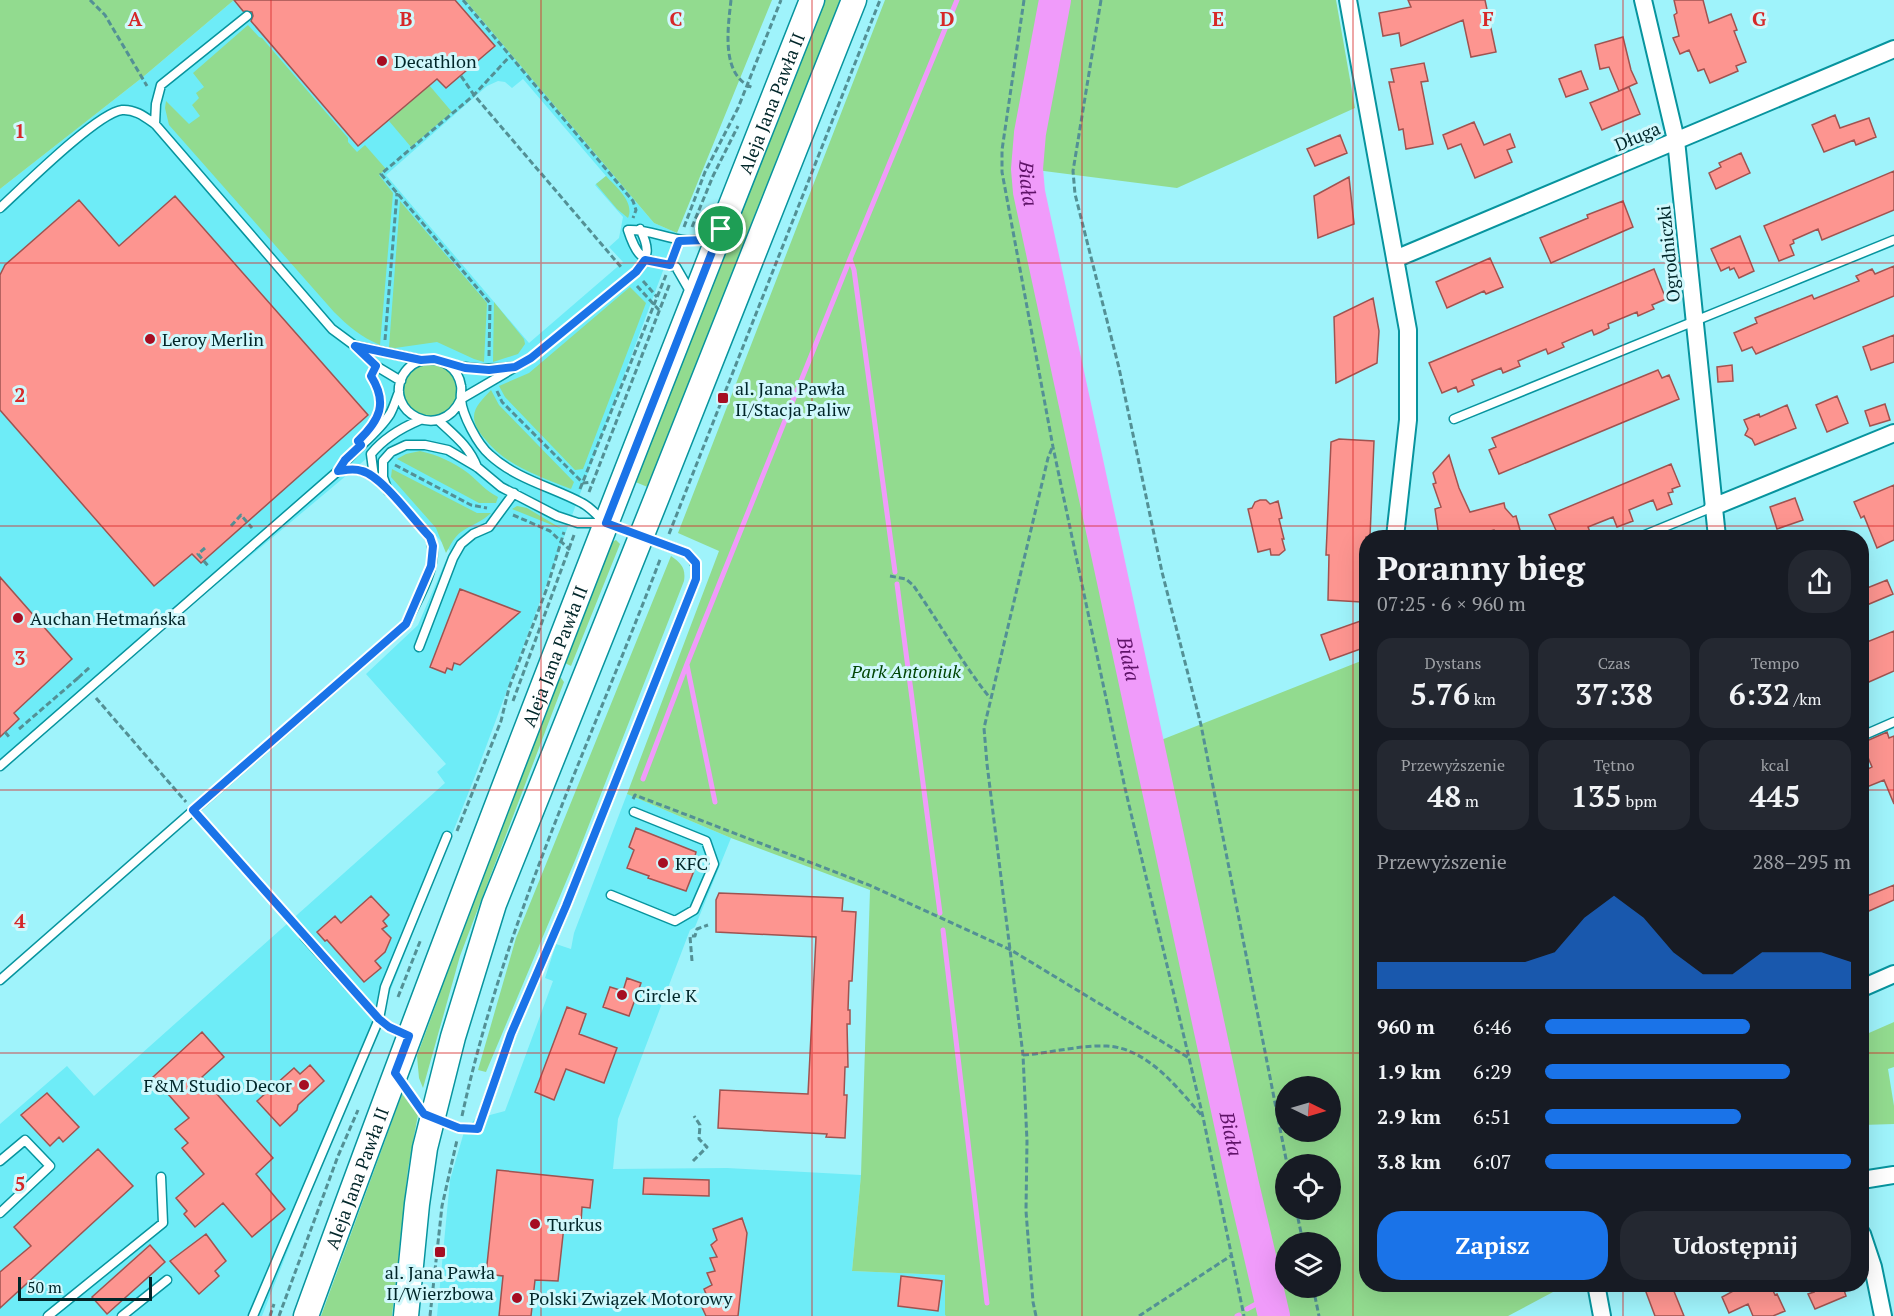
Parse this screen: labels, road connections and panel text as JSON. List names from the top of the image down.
{
  "streets": {
    "main road": ["Aleja Jana Pawła II"],
    "street": ["Długa", "Ogrodniczki"]
  },
  "crossings": [
    ["Długa", "Ogrodniczki"]
  ],
  "water": ["Biała"],
  "parks": ["Park Antoniuk"],
  "places": {
    "other": [
      "Decathlon",
      "Leroy Merlin",
      "Auchan Hetmańska",
      "KFC",
      "Circle K",
      "F&M Studio Decor",
      "Turkus",
      "Polski Związek Motorowy"
    ],
    "transit": ["al. Jana Pawła II/Stacja Paliw", "al. Jana Pawła II/Wierzbowa"]
  },
  "scale_bar": "50 m",
  "north": "right",
  "page": {
    "heading": ["Poranny bieg", "07:25 · 6 × 960 m"],
    "stats": [
      ["Dystans", "5.76 km"],
      ["Czas", "37:38"],
      ["Tempo", "6:32 /km"],
      ["Przewyższenie", "48 m"],
      ["Tętno", "135 bpm"],
      ["kcal", "445"]
    ],
    "chart": ["Przewyższenie", "288–295 m"],
    "list": [
      {
        "name": "960 m",
        "note": "6:46"
      },
      {
        "name": "1.9 km",
        "note": "6:29"
      },
      {
        "name": "2.9 km",
        "note": "6:51"
      },
      {
        "name": "3.8 km",
        "note": "6:07"
      }
    ],
    "buttons": ["Zapisz", "Udostępnij"],
    "scale": "50 m"
  },
  "grid": {
    "columns": [
      "A",
      "B",
      "C",
      "D",
      "E",
      "F",
      "G"
    ],
    "rows": [
      "1",
      "2",
      "3",
      "4",
      "5"
    ]
  }
}
